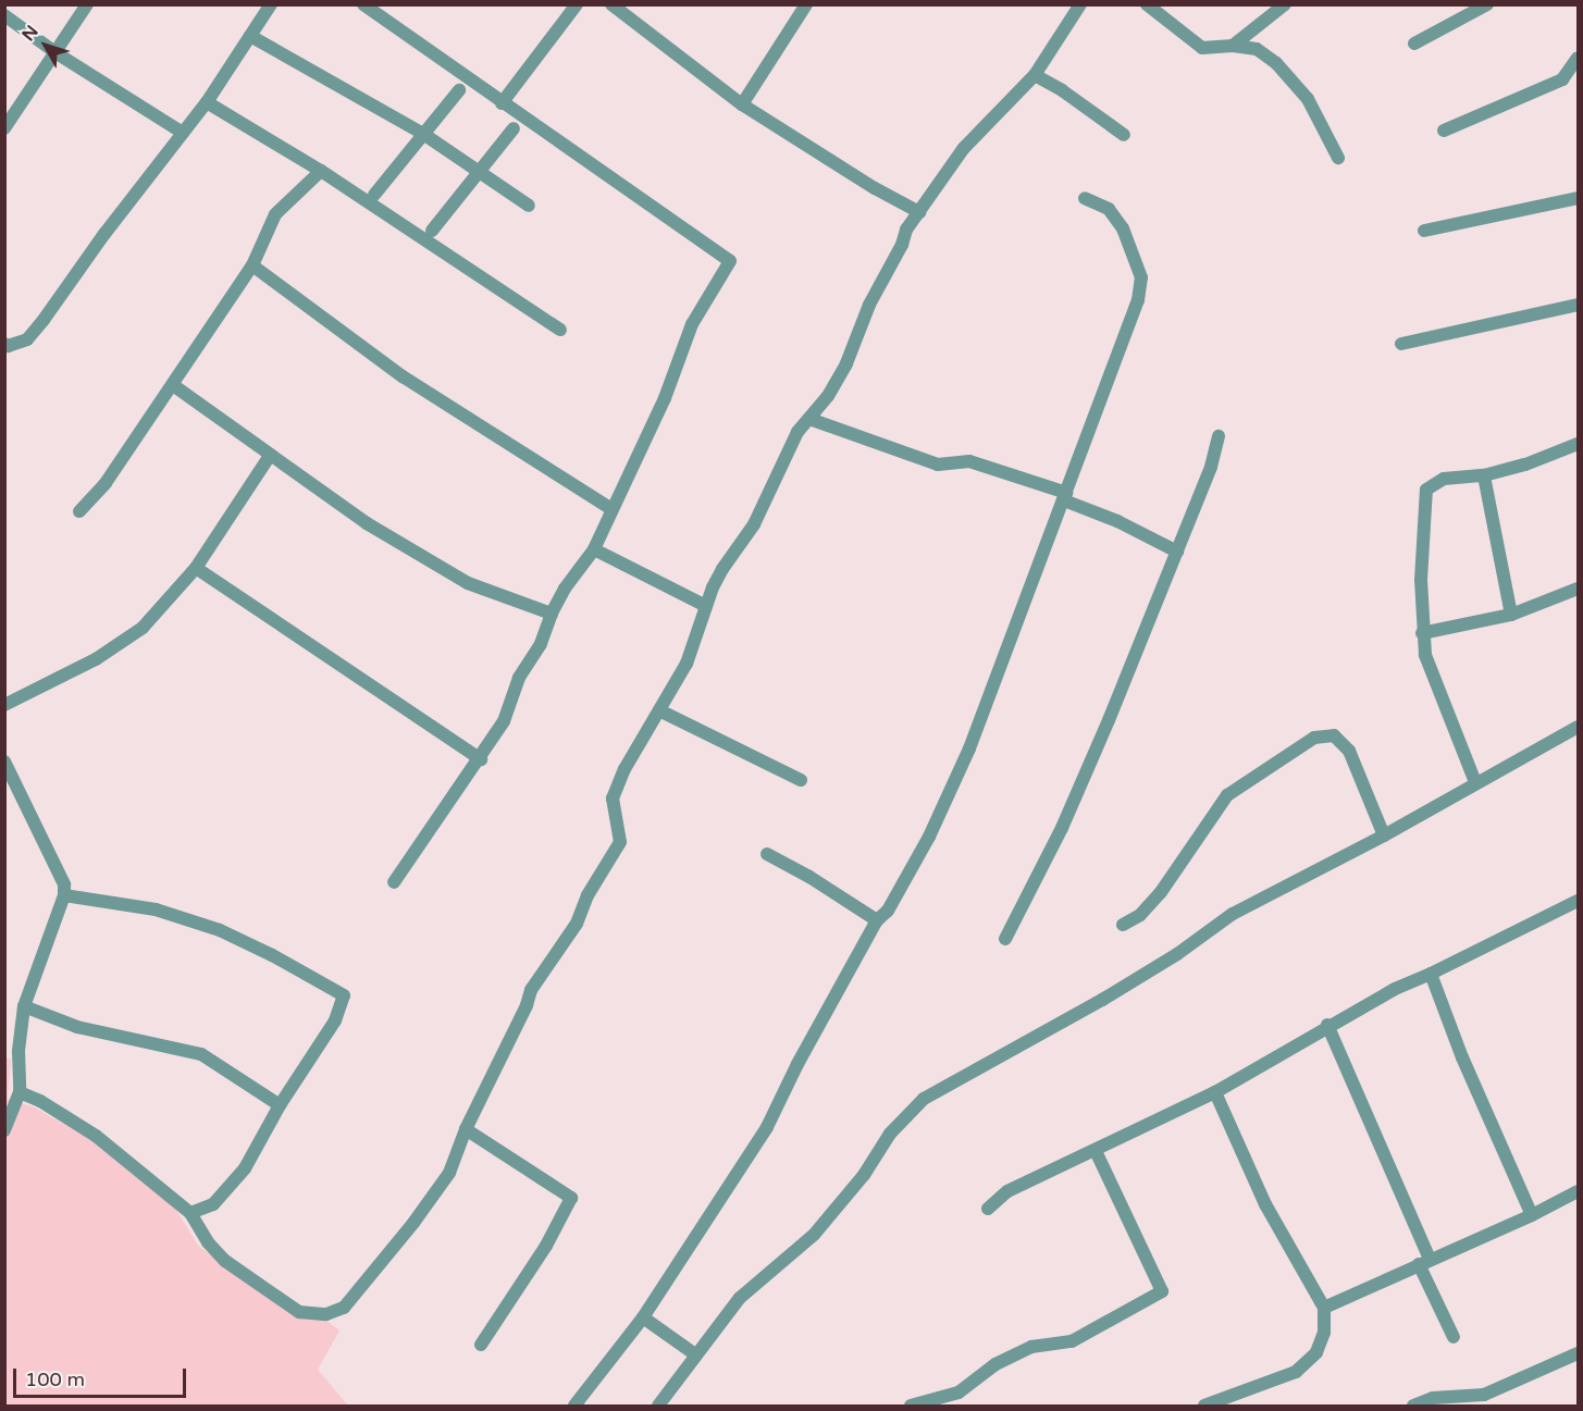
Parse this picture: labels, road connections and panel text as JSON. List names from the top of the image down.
{
  "scale_bar": "100 m",
  "north": "top left"
}
